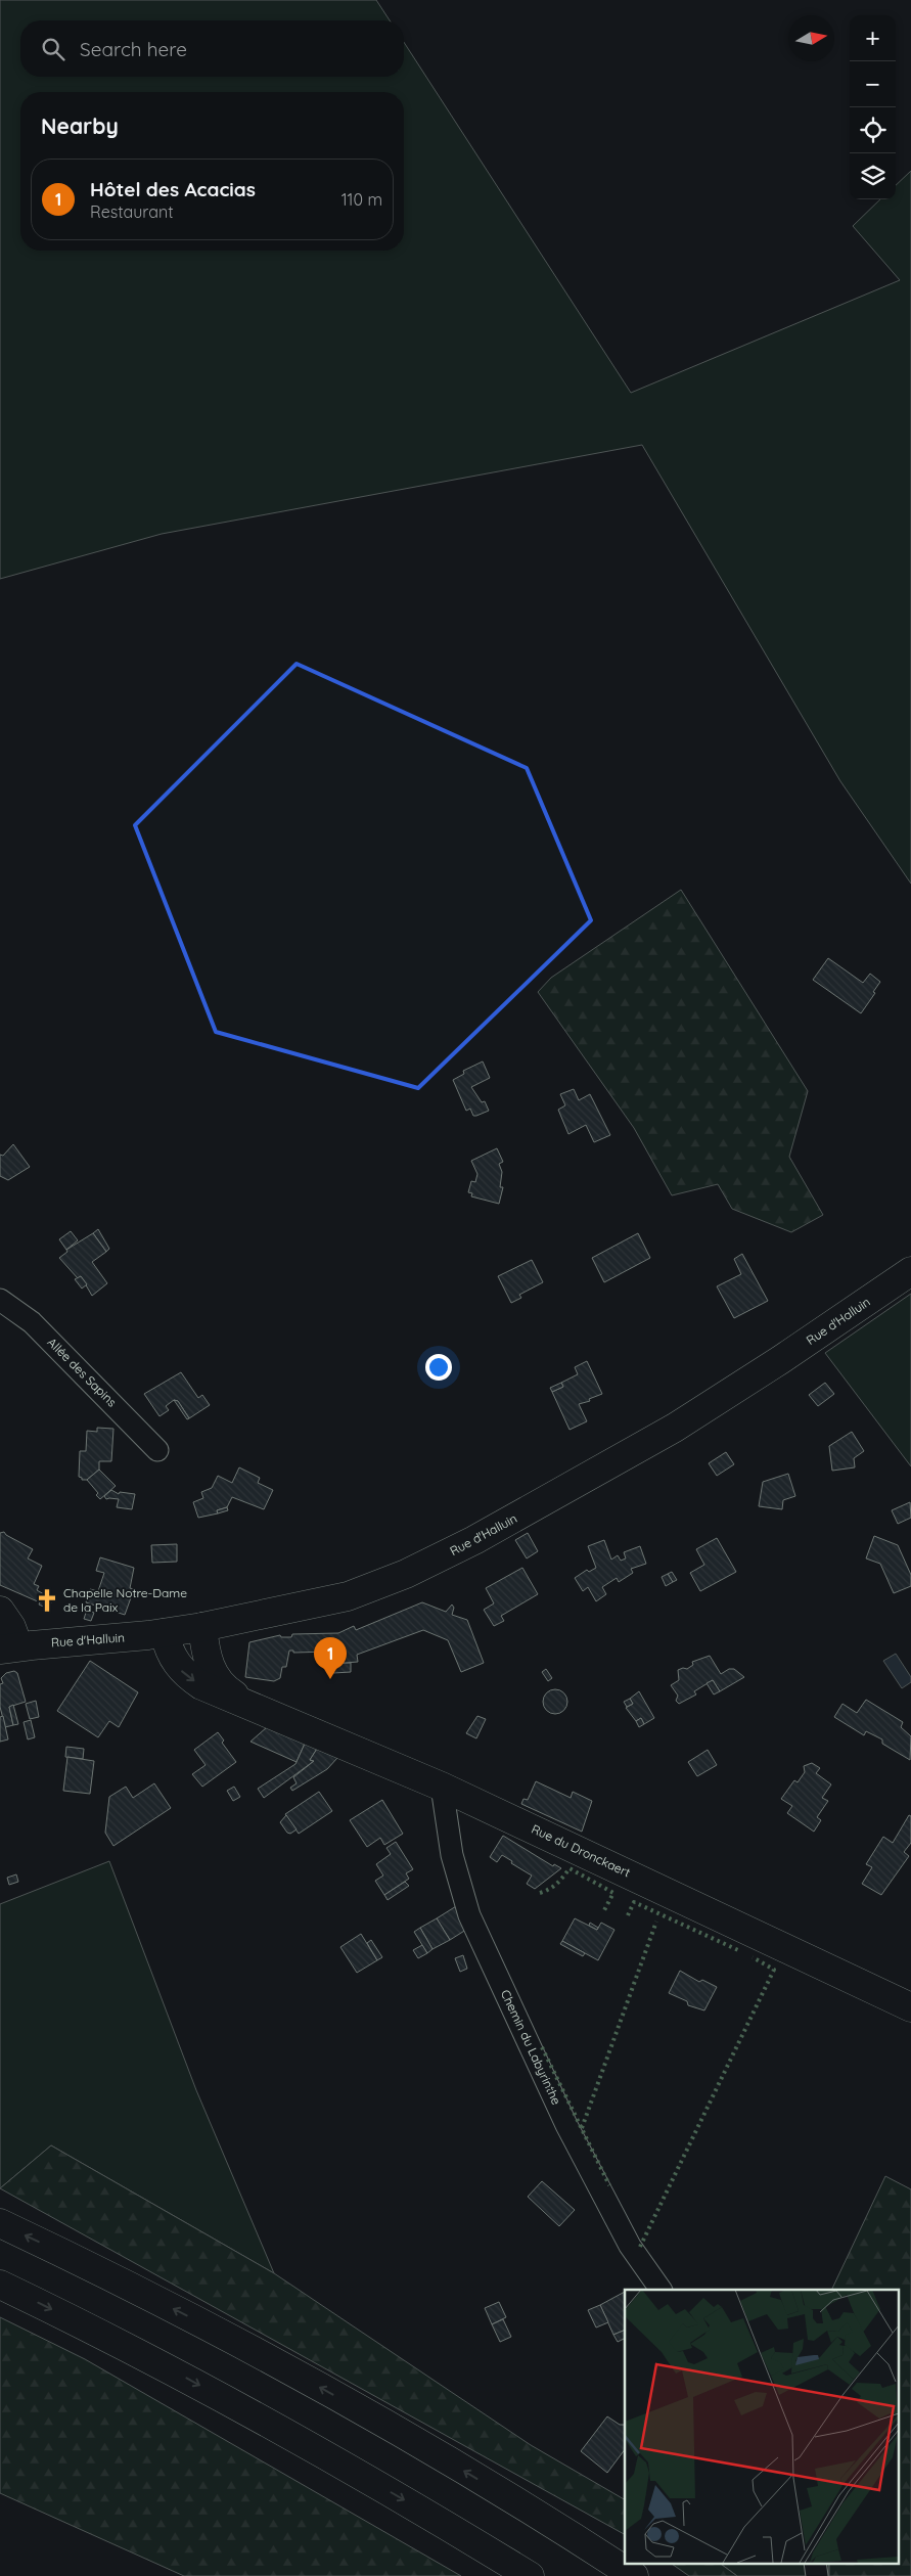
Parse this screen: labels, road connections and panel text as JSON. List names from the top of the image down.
{
  "streets": {
    "main road": ["Rue d'Halluin", "Rue du Dronckaert"],
    "street": ["Allée des Sapins", "Chemin du Labyrinthe"]
  },
  "crossings": [
    ["Rue d'Halluin", "Rue du Dronckaert"],
    ["Rue du Dronckaert", "Chemin du Labyrinthe"]
  ],
  "places": {
    "church": ["Chapelle Notre-Dame de la Paix"]
  },
  "north": "right",
  "page": {
    "map_buttons": ["+", "−"],
    "search": "Search here",
    "heading": "Nearby",
    "list": [
      {
        "mark": "1",
        "name": "Hôtel des Acacias",
        "note": "Restaurant",
        "value": "110 m"
      }
    ],
    "pins": "1"
  }
}
